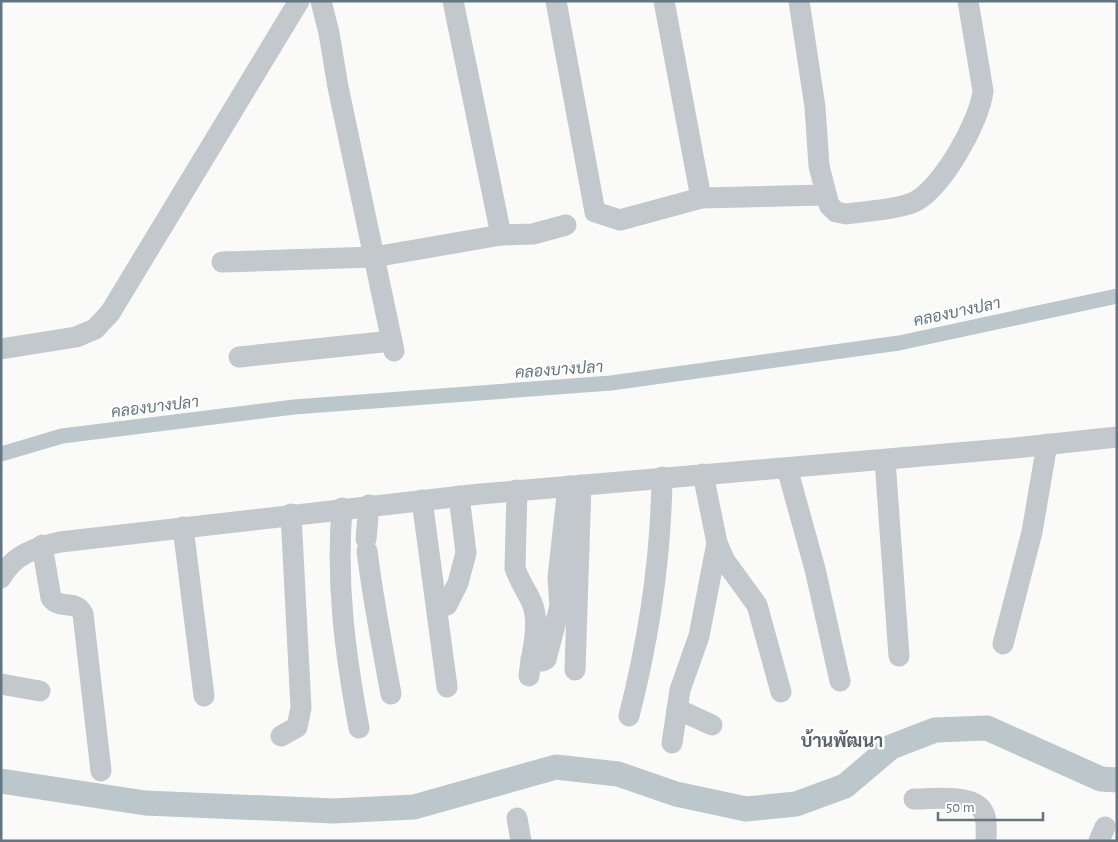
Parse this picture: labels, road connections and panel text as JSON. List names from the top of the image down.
{
  "districts": ["บ้านพัฒนา"],
  "water": ["คลองบางปลา"],
  "scale_bar": "50 m"
}
